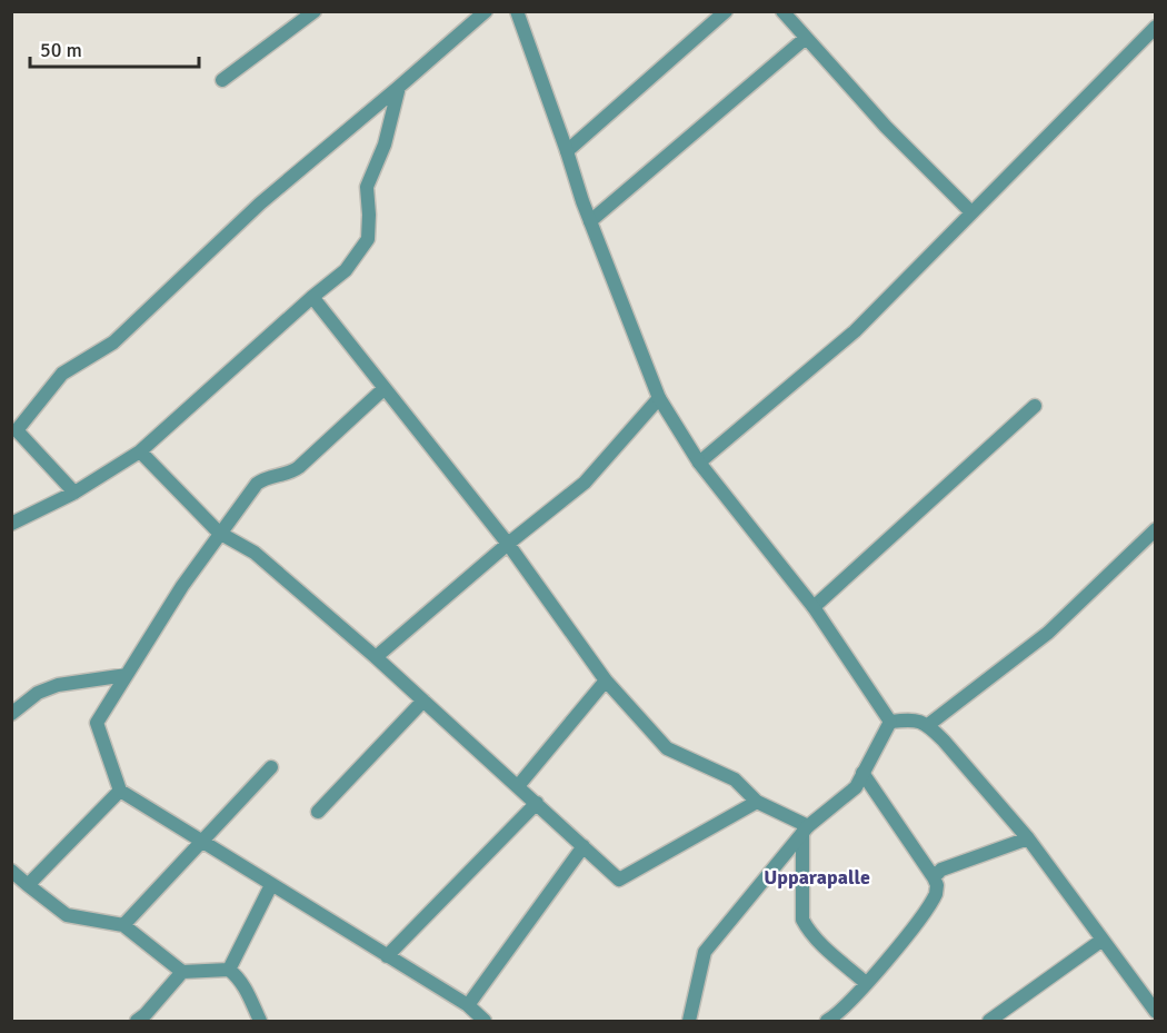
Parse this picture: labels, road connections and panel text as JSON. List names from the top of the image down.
{
  "districts": ["Upparapalle"],
  "scale_bar": "50 m"
}
